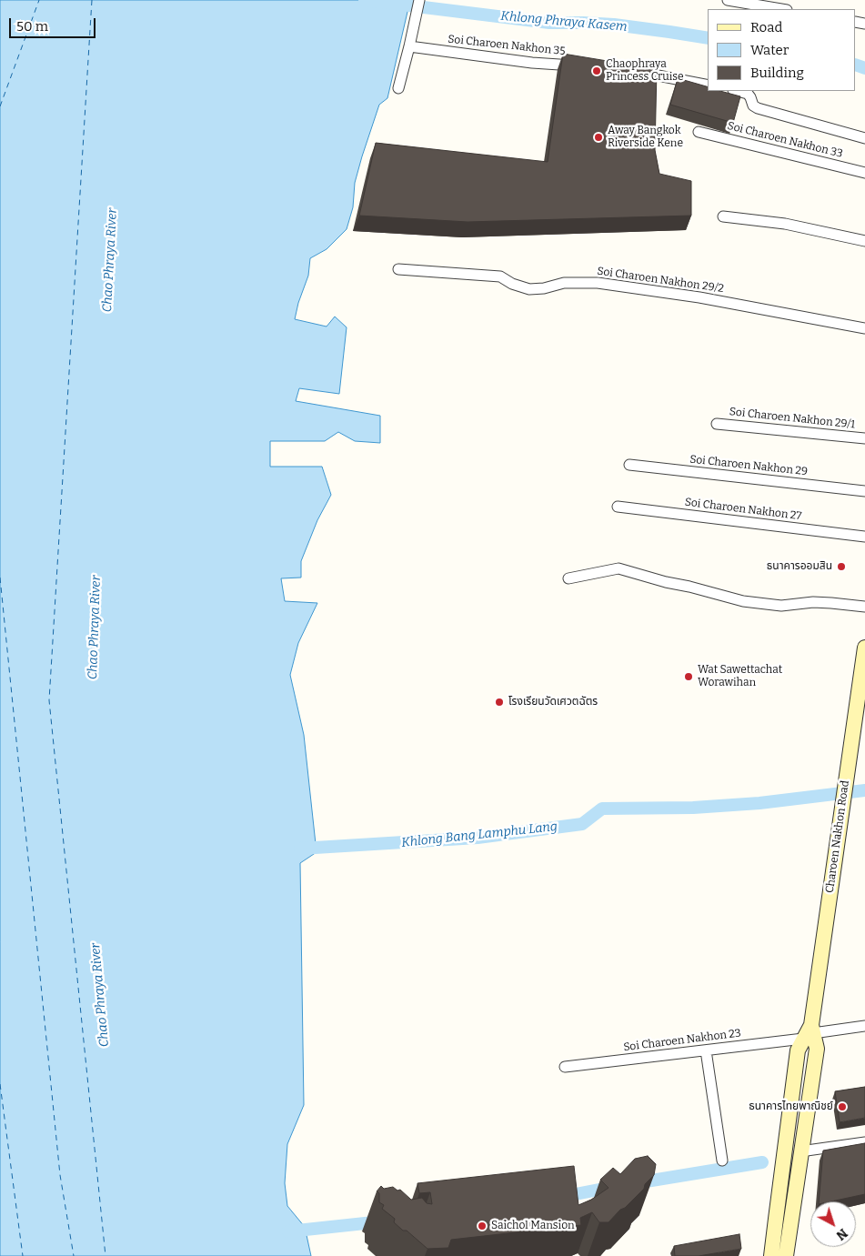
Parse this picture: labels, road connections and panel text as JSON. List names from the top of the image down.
{
  "streets": {
    "main road": ["Charoen Nakhon Road"],
    "street": [
      "Soi Charoen Nakhon 35",
      "Soi Charoen Nakhon 33",
      "Soi Charoen Nakhon 29/2",
      "Soi Charoen Nakhon 29/1",
      "Soi Charoen Nakhon 29",
      "Soi Charoen Nakhon 27",
      "Soi Charoen Nakhon 23"
    ]
  },
  "crossings": [
    ["Charoen Nakhon Road", "Soi Charoen Nakhon 23"]
  ],
  "water": ["Khlong Phraya Kasem", "Chao Phraya River", "Khlong Bang Lamphu Lang"],
  "places": [
    "Chaophraya Princess Cruise",
    "Away Bangkok Riverside Kene",
    "ธนาคารออมสิน",
    "Wat Sawettachat Worawihan",
    "โรงเรียนวัดเศวตฉัตร",
    "ธนาคารไทยพาณิชย์",
    "Saichol Mansion"
  ],
  "legend": ["Road", "Water", "Building"],
  "scale_bar": "50 m",
  "north": "bottom right"
}
